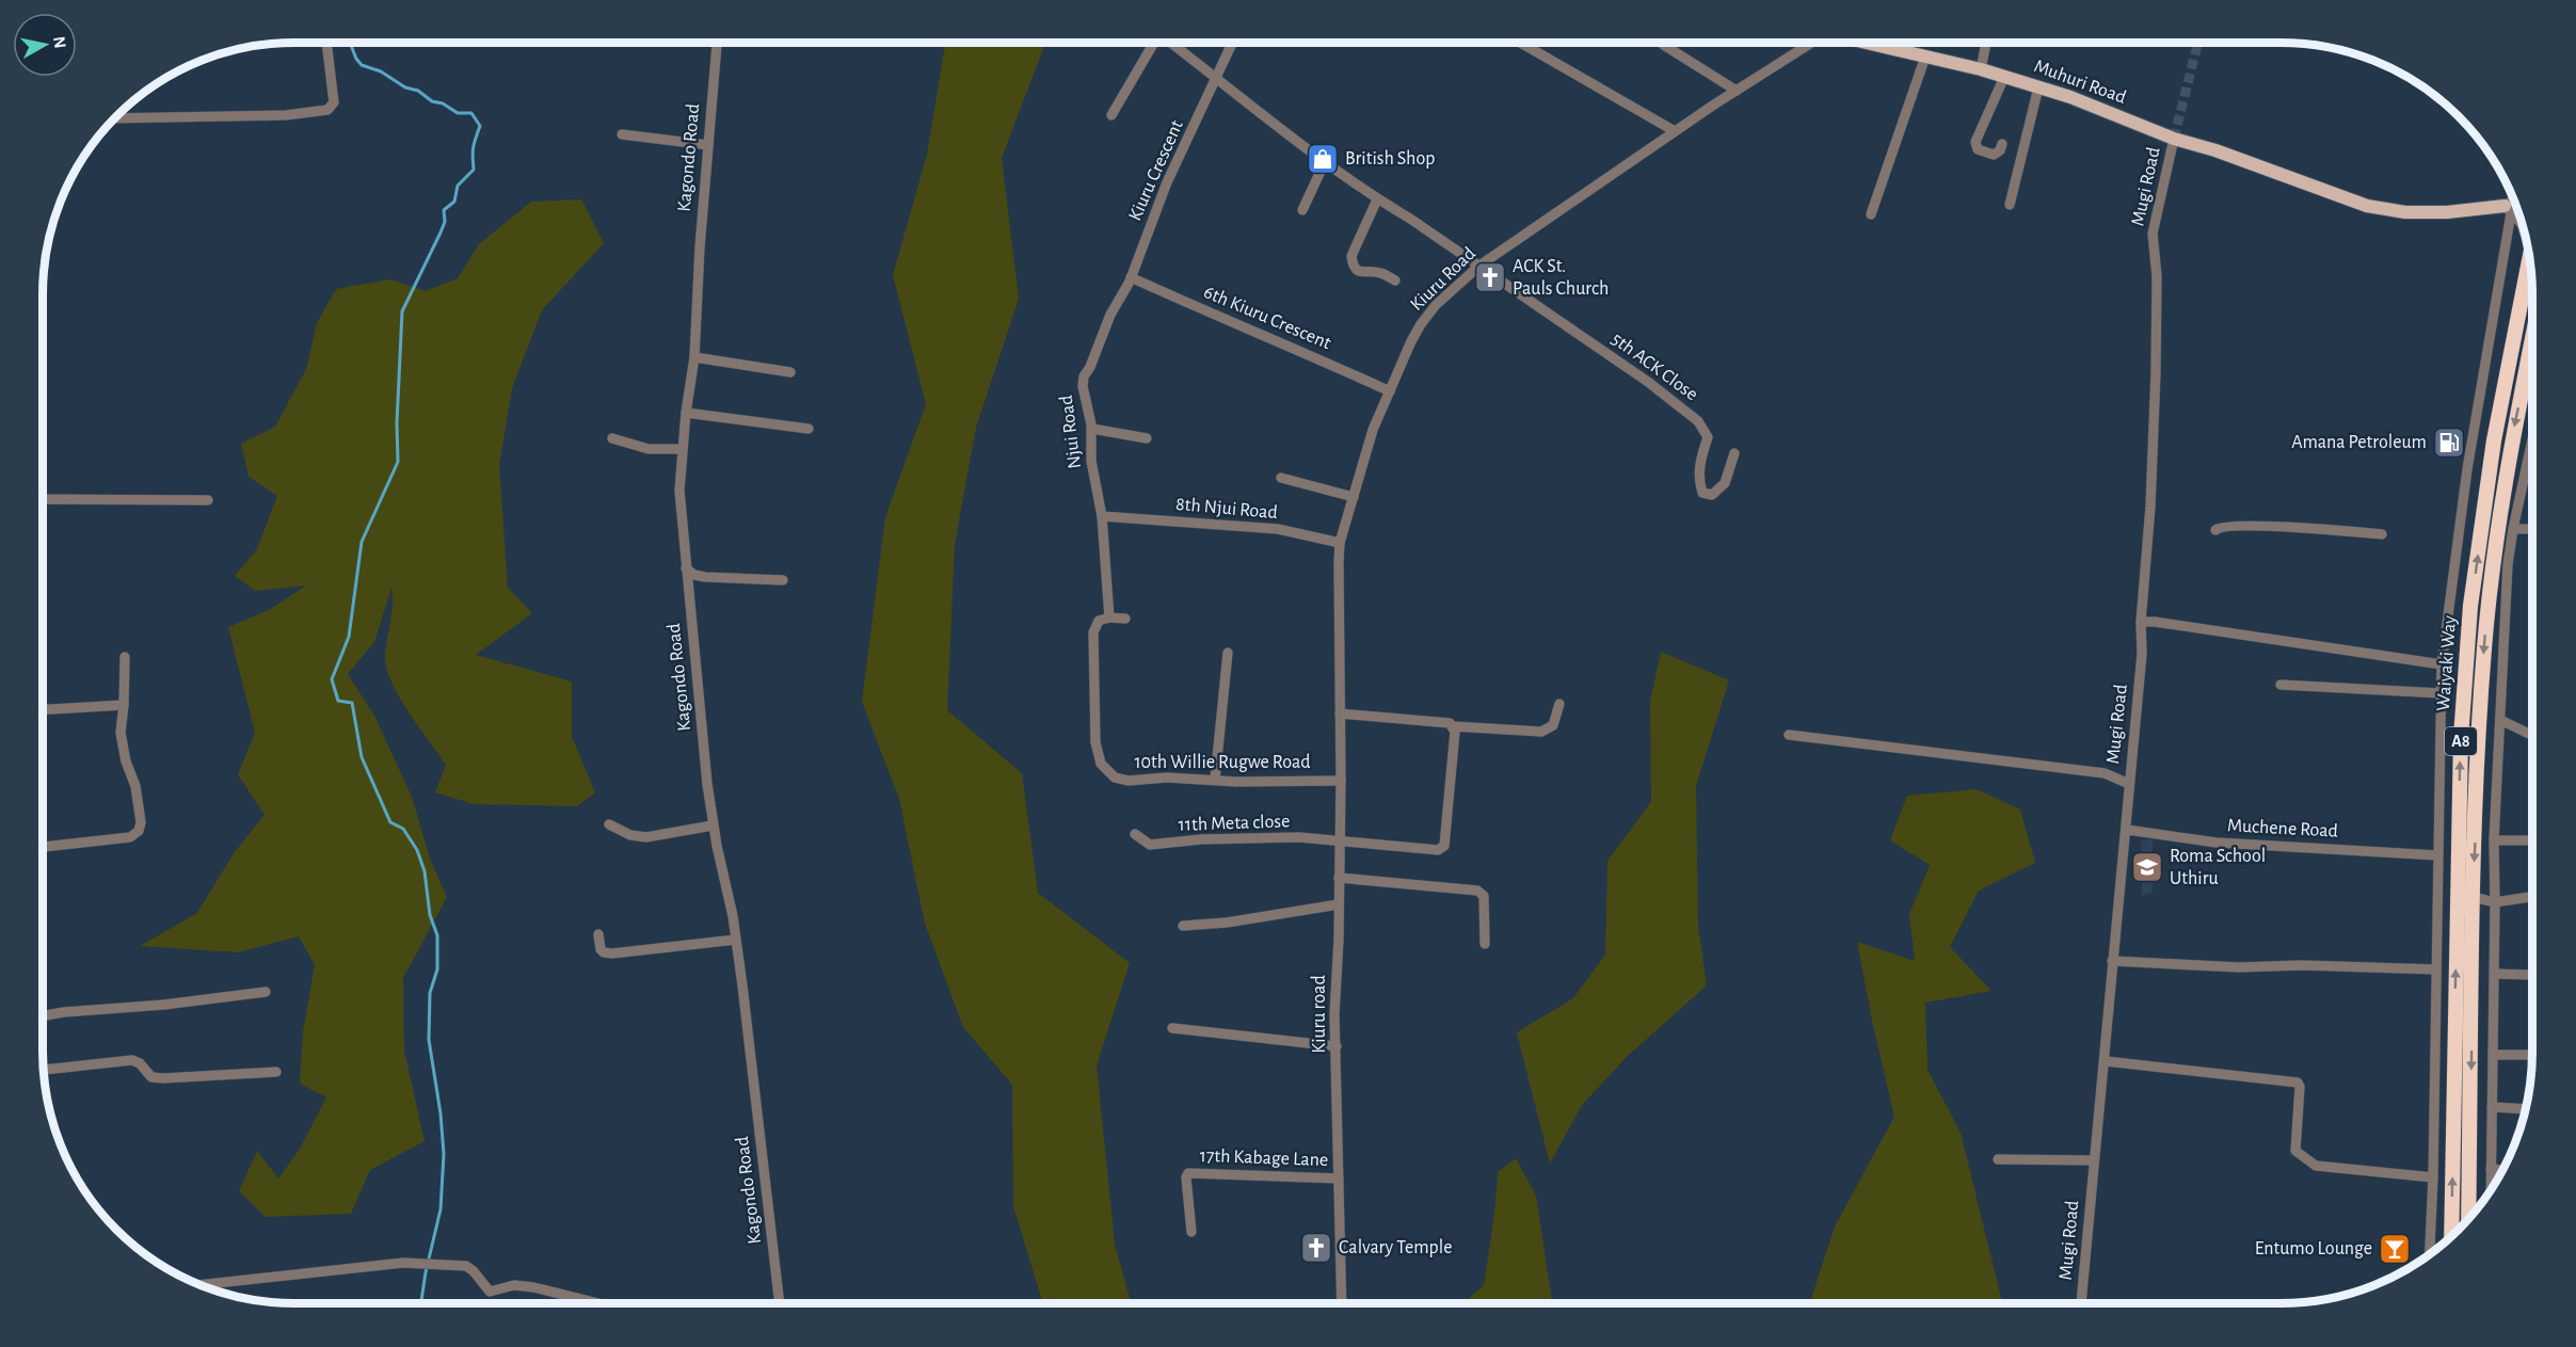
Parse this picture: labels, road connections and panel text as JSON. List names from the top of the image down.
{
  "streets": {
    "highway": ["Waiyaki Way", "A8"],
    "main road": ["Muhuri Road"],
    "street": [
      "Kagondo Road",
      "Kiuru Crescent",
      "Mugi Road",
      "Kiuru Road",
      "6th Kiuru Crescent",
      "5th ACK Close",
      "Njui Road",
      "8th Njui Road",
      "10th Willie Rugwe Road",
      "11th Meta close",
      "Muchene Road",
      "Kiuru road",
      "17th Kabage Lane"
    ]
  },
  "crossings": [
    ["Muhuri Road", "Mugi Road"],
    ["Kiuru Crescent", "6th Kiuru Crescent"],
    ["Kiuru Crescent", "Njui Road"],
    ["Mugi Road", "Muchene Road"],
    ["Kiuru Road", "6th Kiuru Crescent"],
    ["Kiuru Road", "5th ACK Close"],
    ["Kiuru Road", "8th Njui Road"],
    ["Kiuru Road", "Kiuru road"],
    ["6th Kiuru Crescent", "Njui Road"],
    ["Njui Road", "8th Njui Road"],
    ["Njui Road", "10th Willie Rugwe Road"],
    ["10th Willie Rugwe Road", "Kiuru road"],
    ["11th Meta close", "Kiuru road"],
    ["Kiuru road", "17th Kabage Lane"]
  ],
  "places": {
    "shop": ["British Shop"],
    "church": ["ACK St. Pauls Church", "Calvary Temple"],
    "fuel station": ["Amana Petroleum"],
    "school or university": ["Roma School Uthiru"],
    "bar": ["Entumo Lounge"]
  },
  "north": "right"
}
